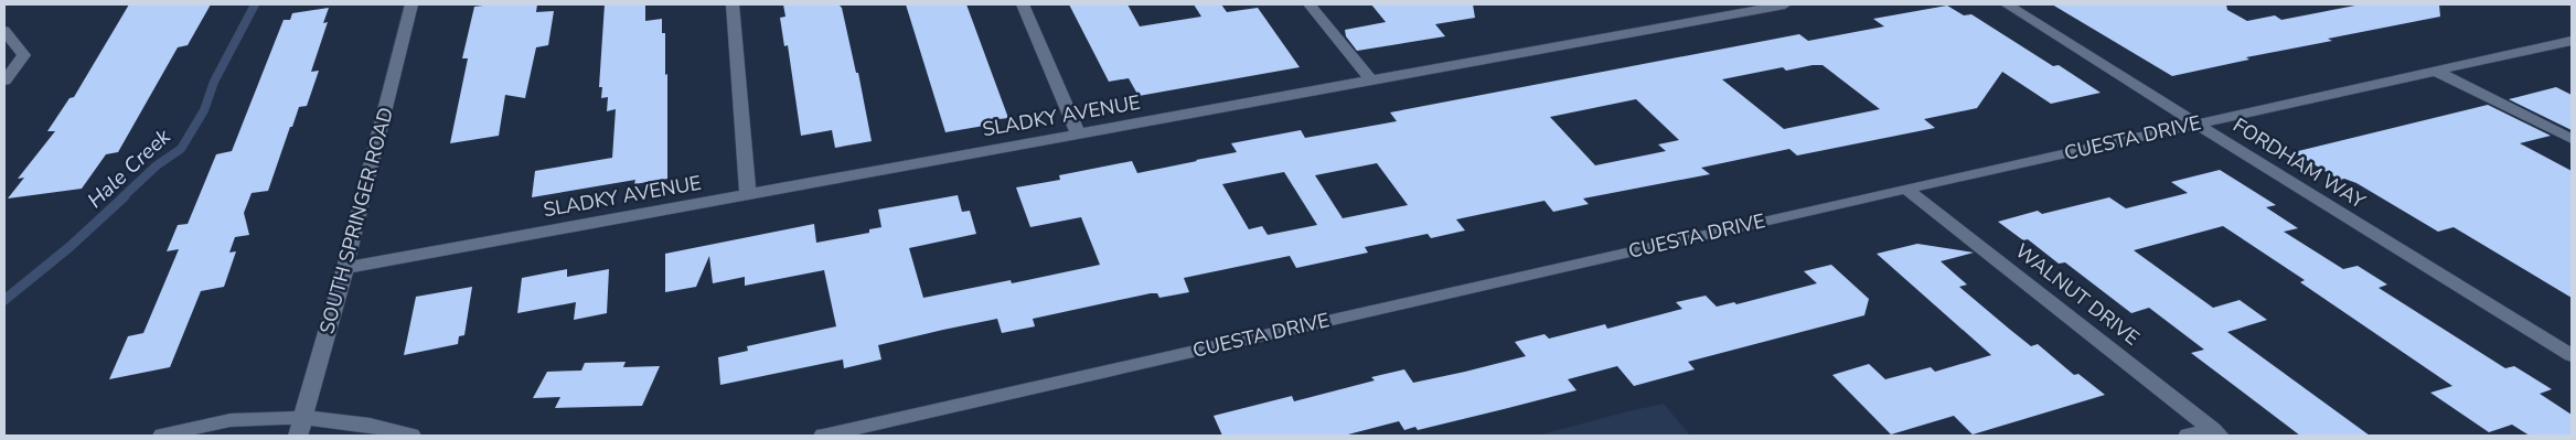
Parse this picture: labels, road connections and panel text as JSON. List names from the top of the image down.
{
  "streets": {
    "street": [
      "SLADKY AVENUE",
      "CUESTA DRIVE",
      "FORDHAM WAY",
      "SOUTH SPRINGER ROAD",
      "WALNUT DRIVE"
    ]
  },
  "crossings": [
    ["SLADKY AVENUE", "SOUTH SPRINGER ROAD"],
    ["CUESTA DRIVE", "FORDHAM WAY"],
    ["CUESTA DRIVE", "WALNUT DRIVE"]
  ],
  "water": ["Hale Creek"]
}
